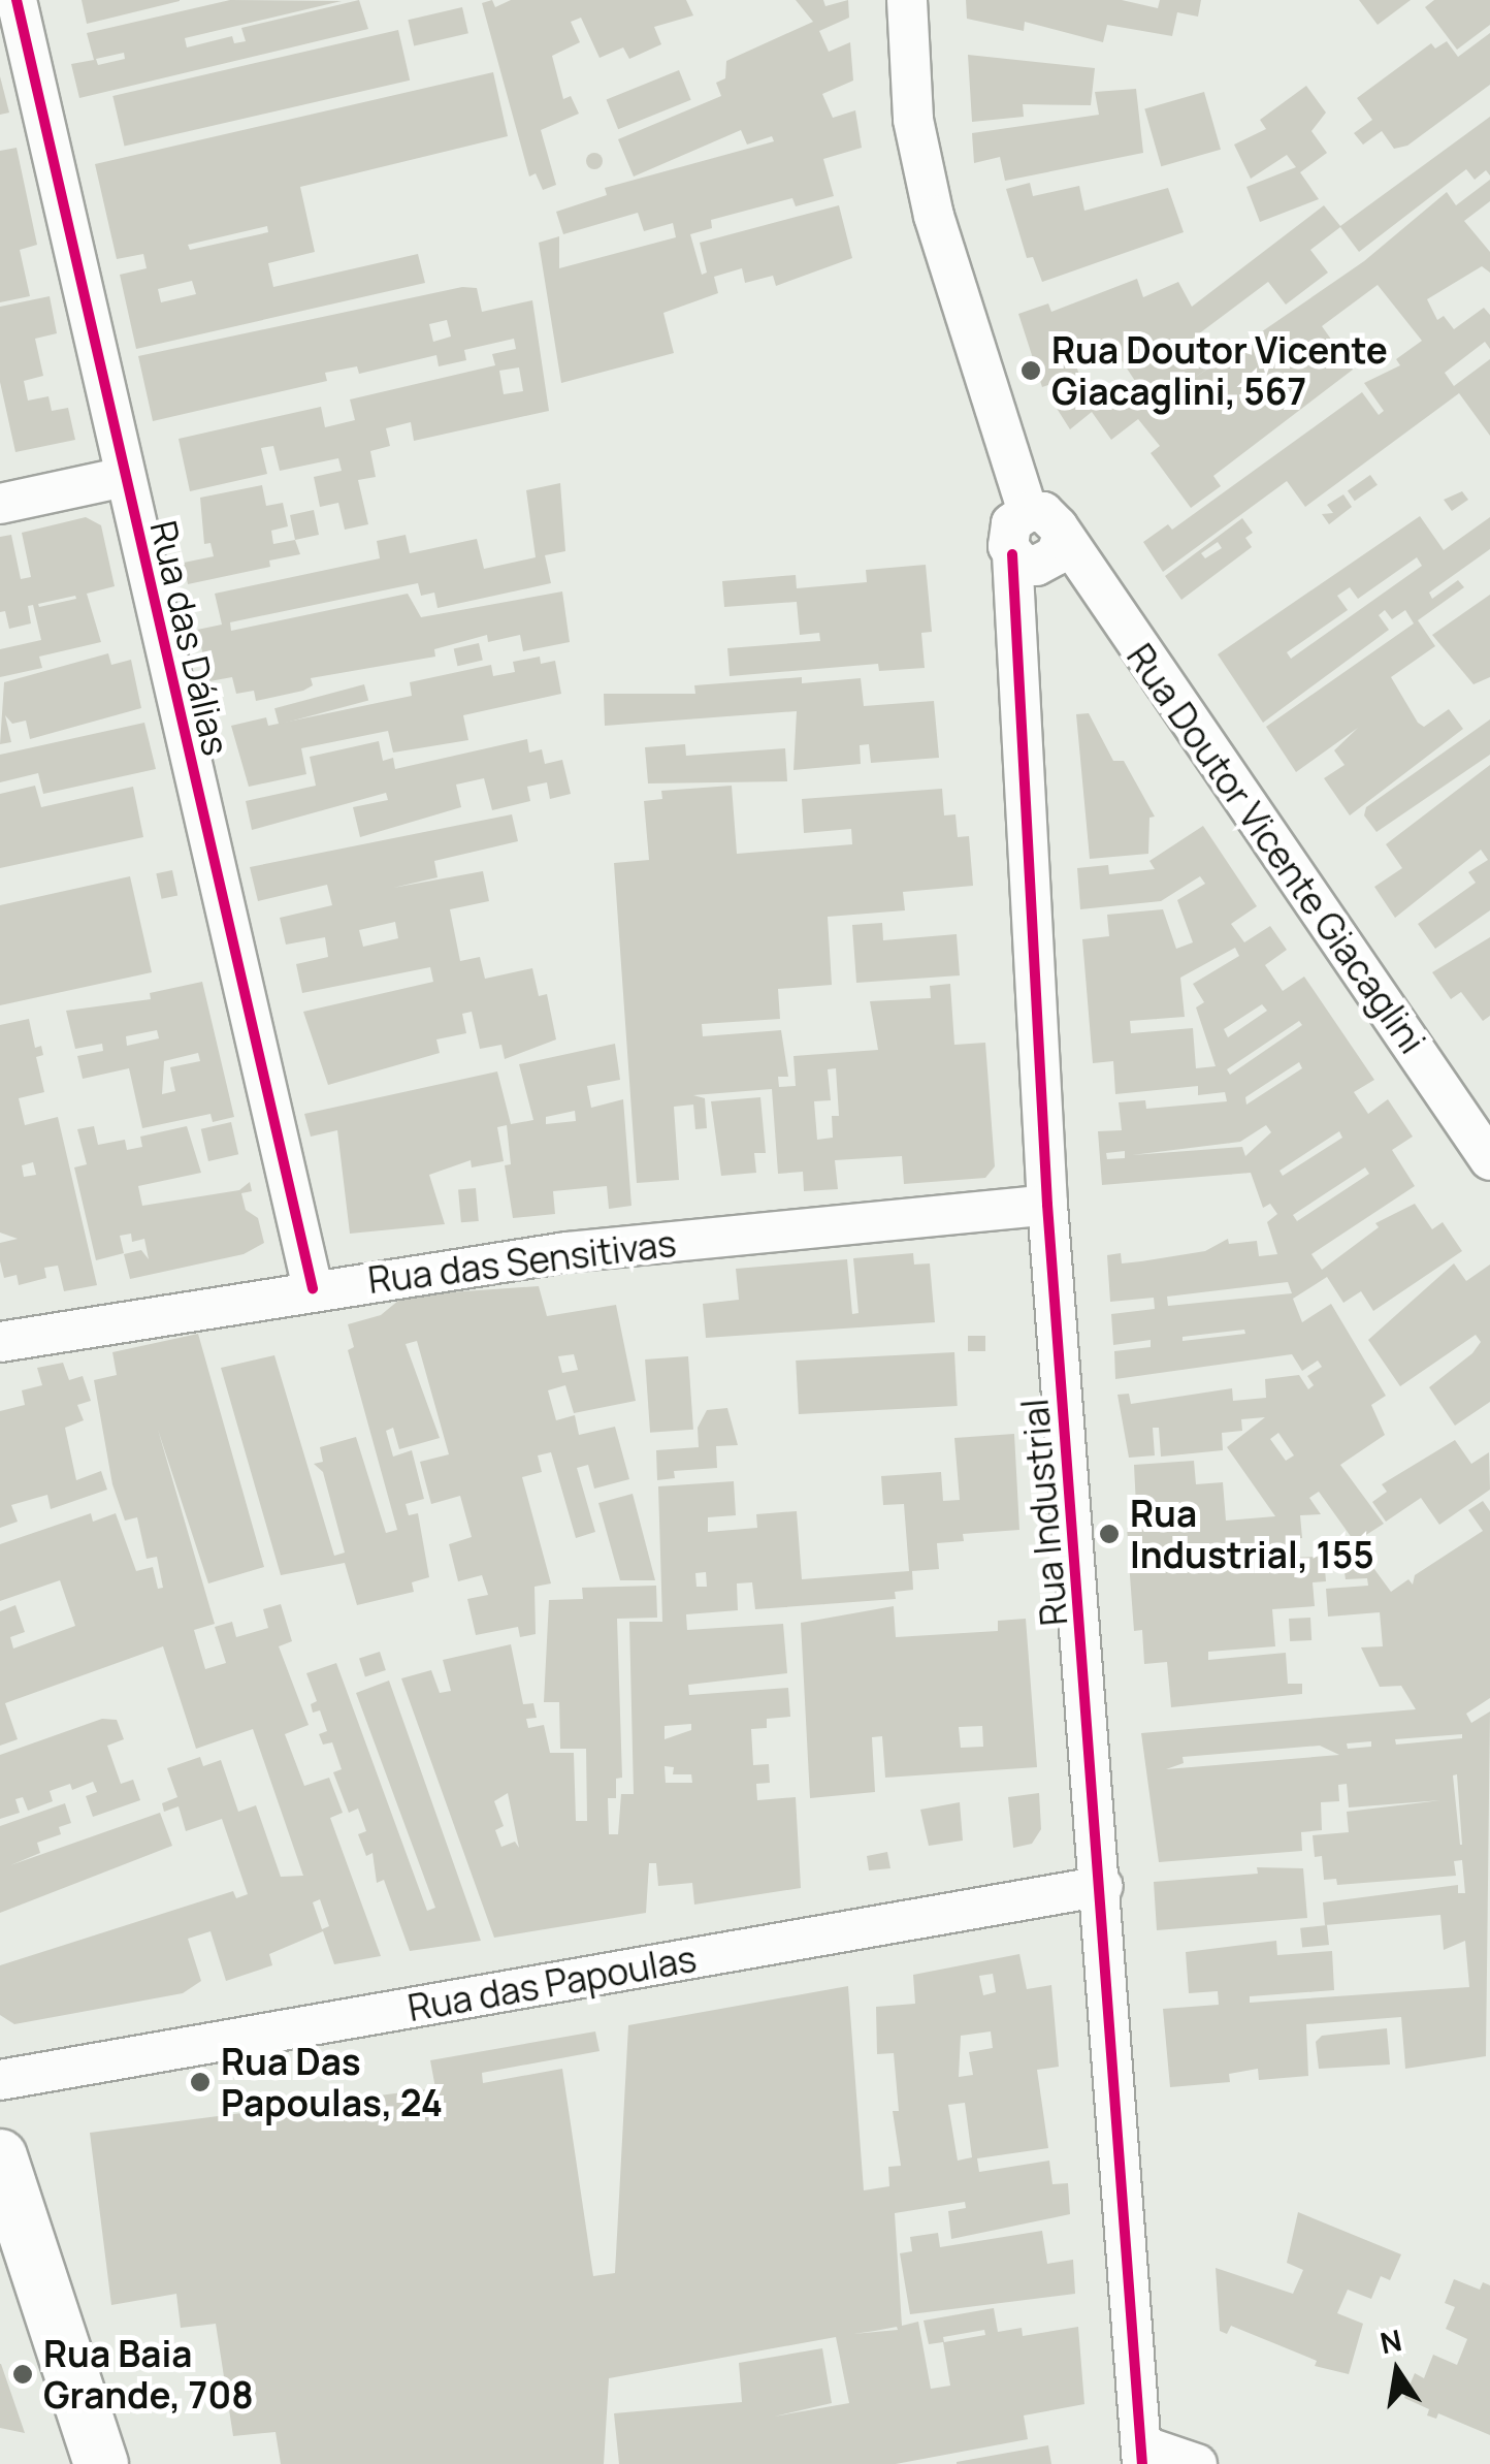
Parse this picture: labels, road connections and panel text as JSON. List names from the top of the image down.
{
  "streets": {
    "street": [
      "Rua das Dálias",
      "Rua Doutor Vicente Giacaglini",
      "Rua das Sensitivas",
      "Rua Industrial",
      "Rua das Papoulas"
    ]
  },
  "crossings": [
    ["Rua das Dálias", "Rua das Sensitivas"],
    ["Rua Doutor Vicente Giacaglini", "Rua Industrial"],
    ["Rua das Sensitivas", "Rua Industrial"],
    ["Rua Industrial", "Rua das Papoulas"]
  ],
  "places": [
    "Rua Doutor Vicente Giacaglini, 567",
    "Rua Industrial, 155",
    "Rua Das Papoulas, 24",
    "Rua Baia Grande, 708"
  ],
  "north": "top"
}
